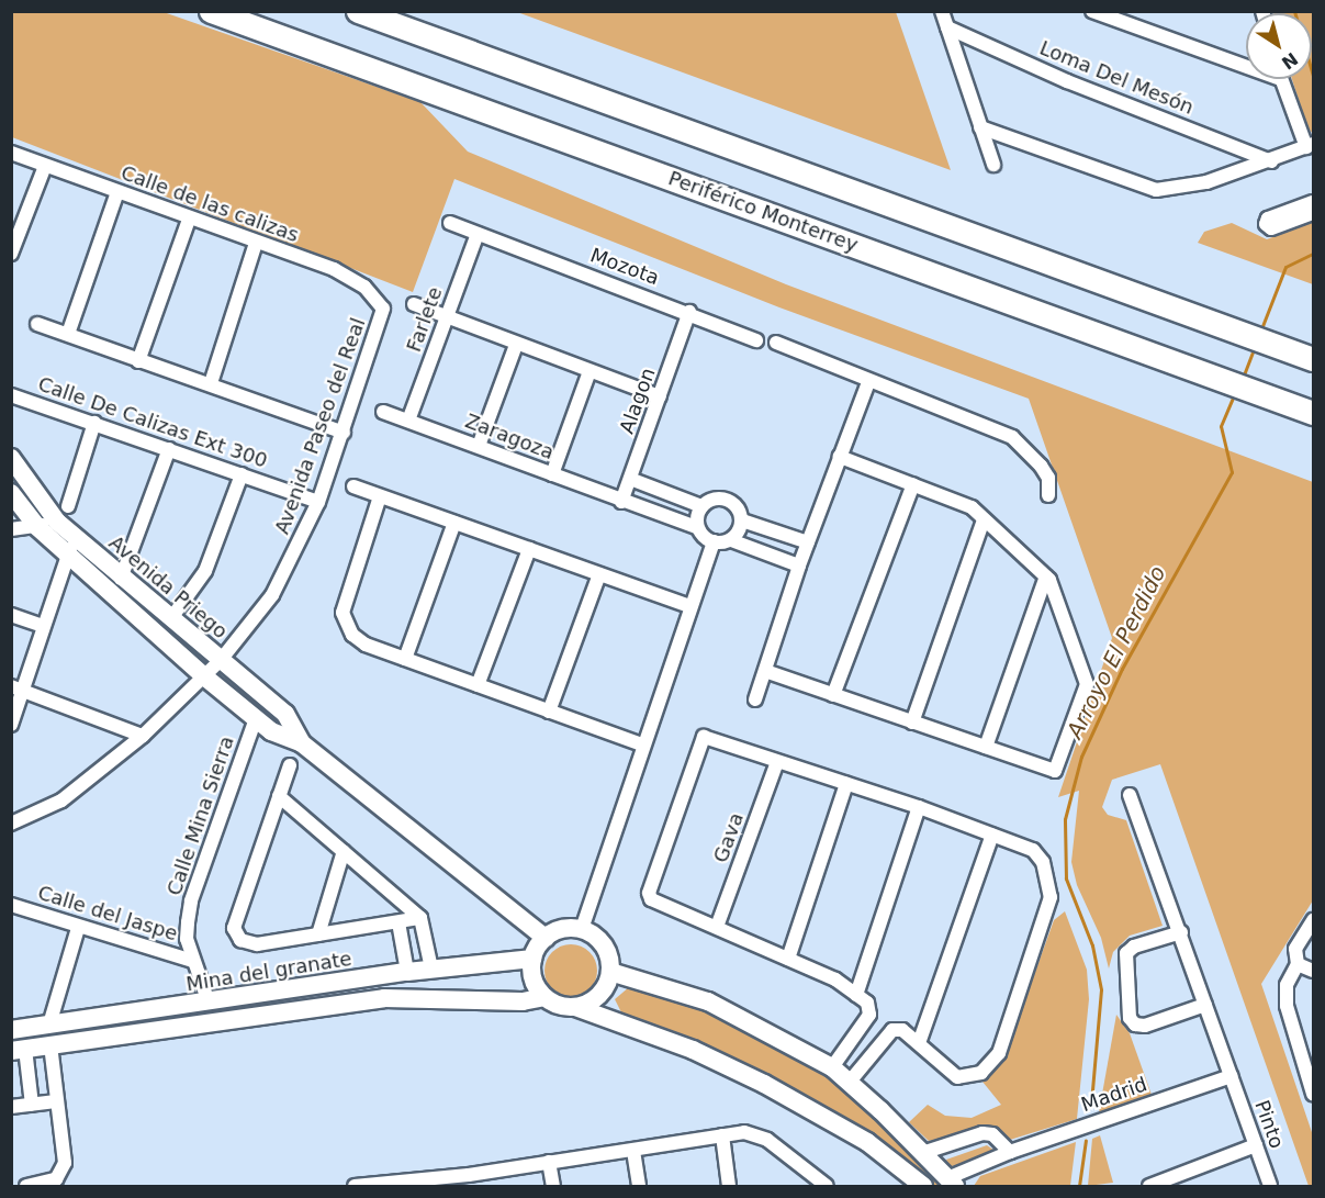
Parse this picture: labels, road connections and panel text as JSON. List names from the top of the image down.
{
  "streets": {
    "highway": ["Periférico Monterrey"],
    "street": [
      "Loma Del Mesón",
      "Calle de las calizas",
      "Mozota",
      "Farlete",
      "Alagon",
      "Calle De Calizas Ext 300",
      "Avenida Paseo del Real",
      "Zaragoza",
      "Avenida Priego",
      "Calle Mina Sierra",
      "Gava",
      "Calle del Jaspe",
      "Mina del granate",
      "Madrid",
      "Pinto"
    ]
  },
  "crossings": [
    ["Calle de las calizas", "Avenida Paseo del Real"],
    ["Mozota", "Farlete"],
    ["Mozota", "Alagon"],
    ["Farlete", "Zaragoza"],
    ["Alagon", "Zaragoza"],
    ["Calle De Calizas Ext 300", "Avenida Paseo del Real"],
    ["Avenida Paseo del Real", "Avenida Priego"],
    ["Avenida Priego", "Calle Mina Sierra"],
    ["Avenida Priego", "Mina del granate"],
    ["Calle Mina Sierra", "Calle del Jaspe"],
    ["Calle Mina Sierra", "Mina del granate"],
    ["Madrid", "Pinto"]
  ],
  "water": ["Arroyo El Perdido"],
  "north": "bottom right"
}
